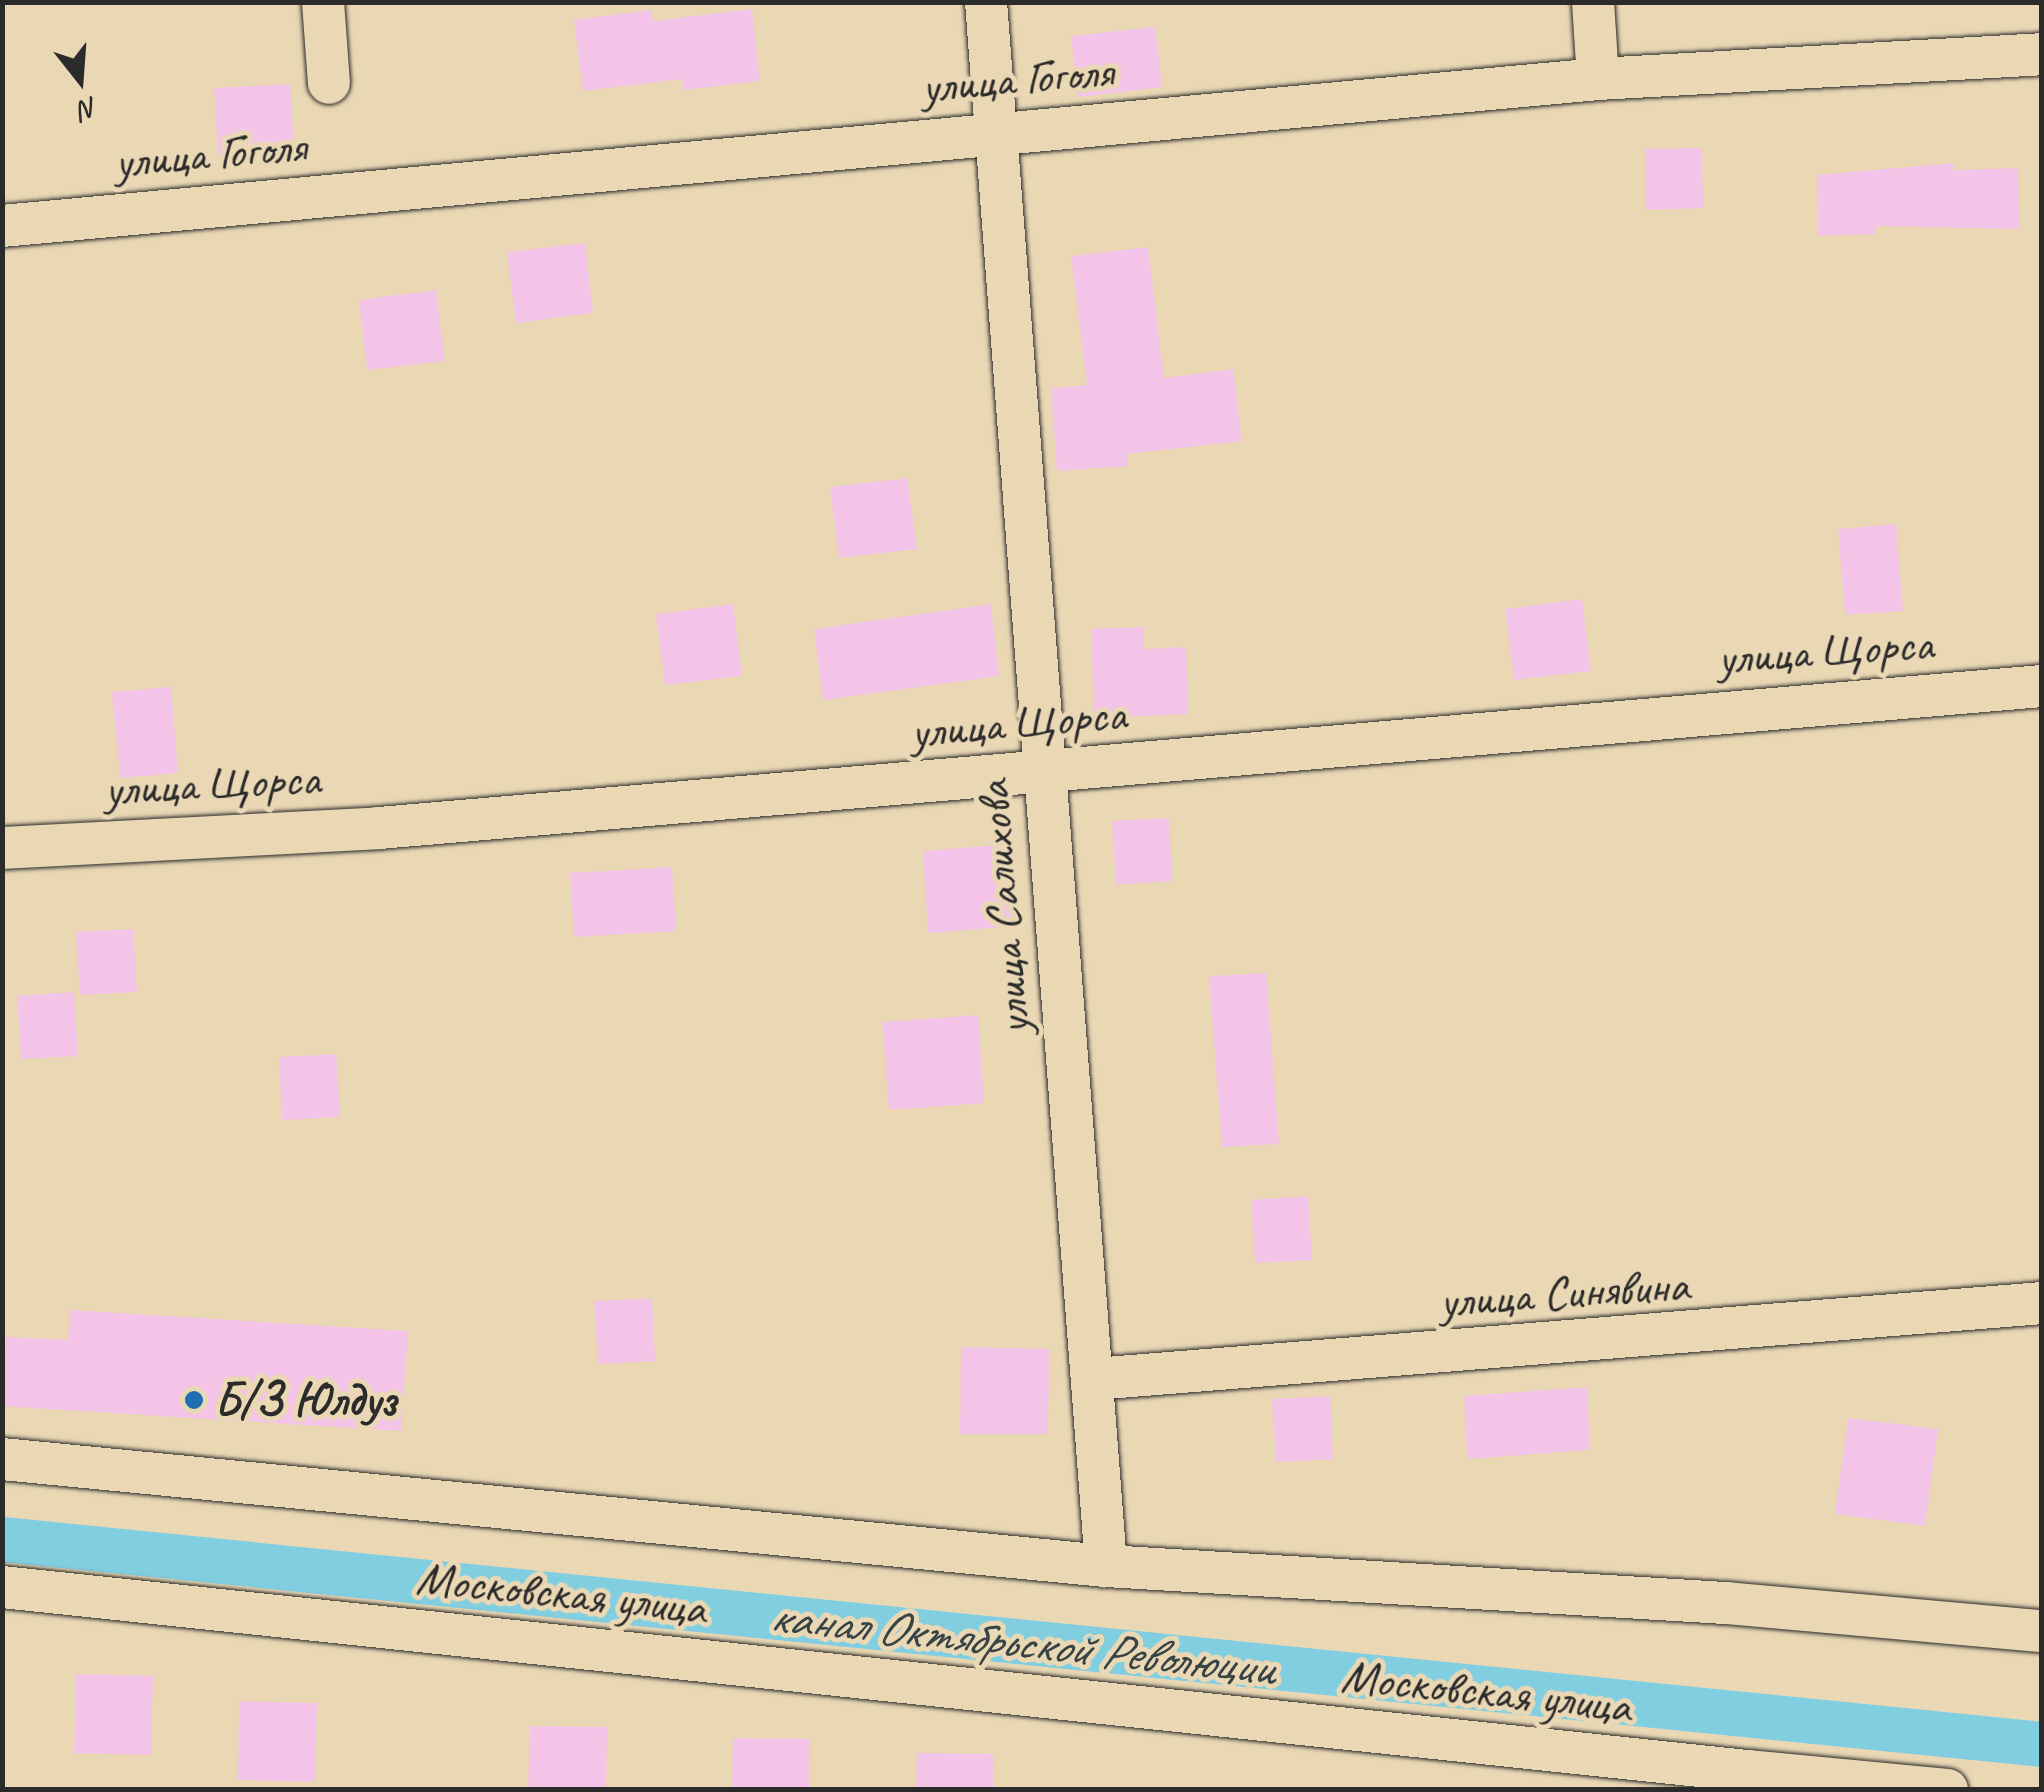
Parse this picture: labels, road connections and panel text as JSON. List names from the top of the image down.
{
  "streets": {
    "street": [
      "улица Гоголя",
      "улица Щорса",
      "улица Салихова",
      "улица Синявина",
      "Московская улица"
    ]
  },
  "crossings": [
    ["улица Гоголя", "улица Салихова"],
    ["улица Щорса", "улица Салихова"],
    ["улица Салихова", "улица Синявина"]
  ],
  "water": ["канал Октябрьской Революции"],
  "places": ["Б/З Юлдуз"],
  "north": "bottom"
}
